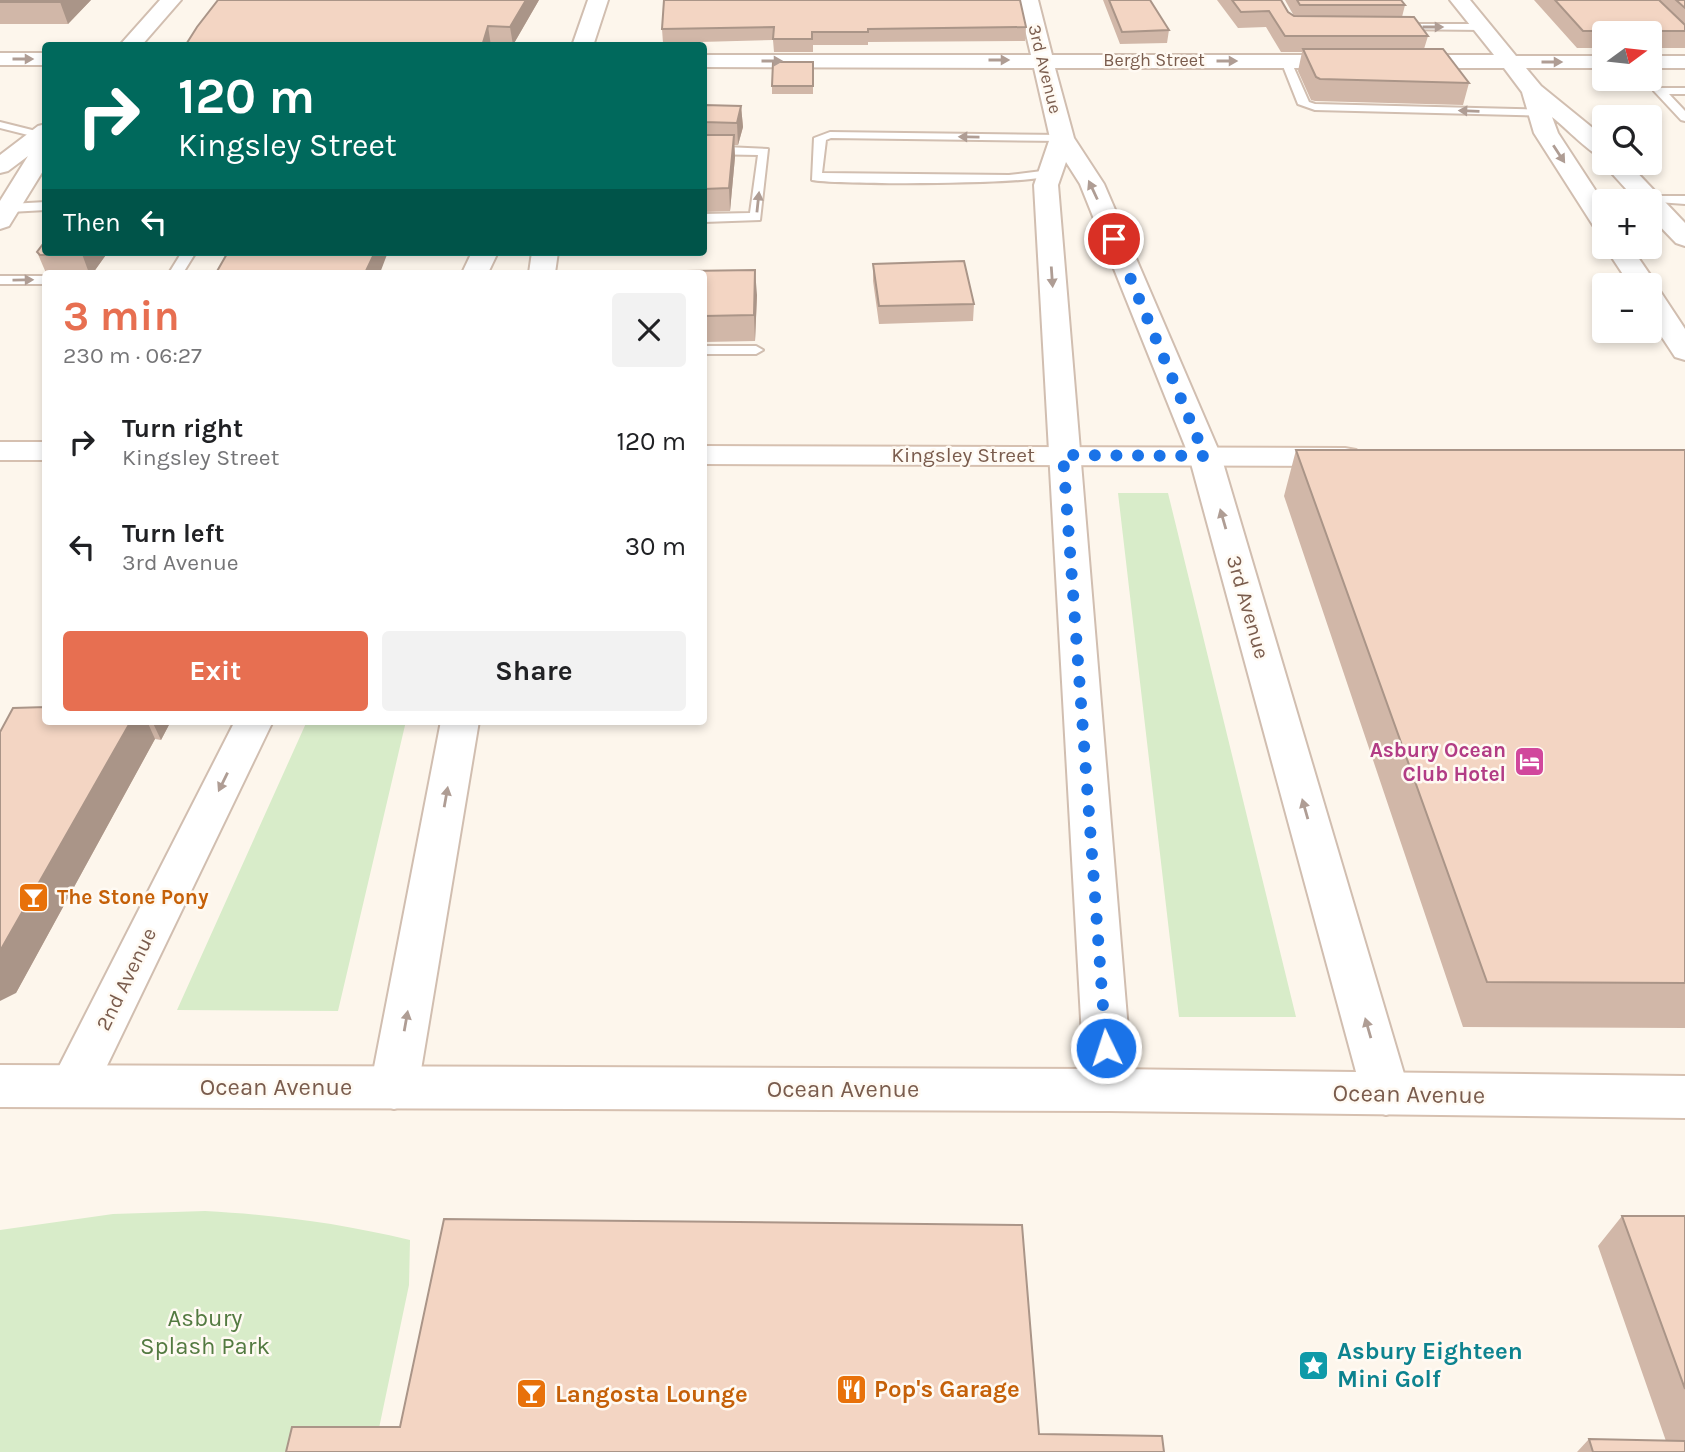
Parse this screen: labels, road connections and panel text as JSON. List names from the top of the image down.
{
  "streets": {
    "street": [
      "Bergh Street",
      "3rd Avenue",
      "Kingsley Street",
      "2nd Avenue",
      "Ocean Avenue"
    ]
  },
  "crossings": [
    ["Bergh Street", "3rd Avenue"],
    ["3rd Avenue", "Kingsley Street"],
    ["3rd Avenue", "Ocean Avenue"],
    ["2nd Avenue", "Ocean Avenue"]
  ],
  "one_way": ["Bergh Street"],
  "parks": ["Asbury Splash Park"],
  "places": {
    "hotel": ["Asbury Ocean Club Hotel"],
    "bar": ["The Stone Pony", "Langosta Lounge"],
    "place": ["Asbury Eighteen Mini Golf"],
    "restaurant": ["Pop's Garage"]
  },
  "north": "right",
  "page": {
    "map_buttons": ["+", "−"],
    "turn": ["120 m", "Kingsley Street"],
    "then": "Then",
    "heading": ["3 min", "230 m · 06:27"],
    "list": [
      {
        "name": "Turn right",
        "note": "Kingsley Street",
        "value": "120 m"
      },
      {
        "name": "Turn left",
        "note": "3rd Avenue",
        "value": "30 m"
      }
    ],
    "buttons": ["Exit", "Share"]
  }
}
